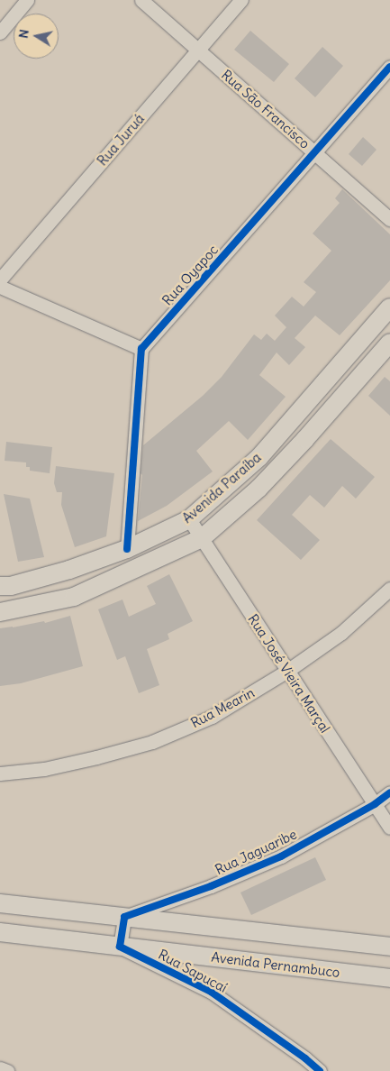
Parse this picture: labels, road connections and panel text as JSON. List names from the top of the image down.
{
  "streets": {
    "main road": ["Avenida Paraíba", "Avenida Pernambuco"],
    "street": [
      "Rua São Francisco",
      "Rua Juruá",
      "Rua Oyapoc",
      "Rua José Vieira Marçal",
      "Rua Mearin",
      "Rua Jaguaribe",
      "Rua Sapucaí"
    ]
  },
  "crossings": [
    ["Rua São Francisco", "Rua Juruá"],
    ["Rua São Francisco", "Rua Oyapoc"],
    ["Avenida Paraíba", "Rua José Vieira Marçal"],
    ["Rua José Vieira Marçal", "Rua Mearin"],
    ["Rua José Vieira Marçal", "Rua Jaguaribe"],
    ["Avenida Pernambuco", "Rua Sapucaí"]
  ],
  "north": "left"
}
